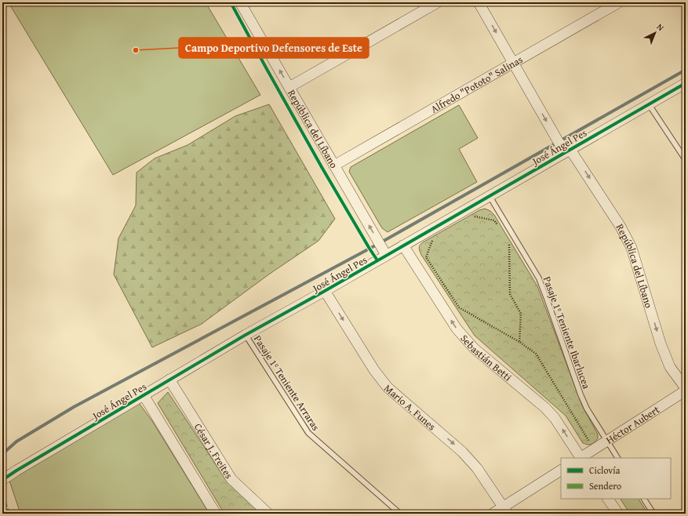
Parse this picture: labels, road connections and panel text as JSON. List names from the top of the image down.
{
  "streets": {
    "street": [
      "Alfredo \"Pototo\" Salinas",
      "República del Líbano",
      "José Ángel Pes",
      "Sebastián Betti",
      "Mario A. Funes",
      "Héctor Aubert",
      "César J. Freites"
    ],
    "lane": ["Pasaje 1º Teniente Ibarlucea", "Pasaje 1º Teniente Arraras"]
  },
  "crossings": [
    ["Alfredo \"Pototo\" Salinas", "República del Líbano"],
    ["República del Líbano", "José Ángel Pes"],
    ["República del Líbano", "Héctor Aubert"],
    ["José Ángel Pes", "Pasaje 1º Teniente Ibarlucea"],
    ["José Ángel Pes", "Sebastián Betti"],
    ["José Ángel Pes", "Pasaje 1º Teniente Arraras"],
    ["José Ángel Pes", "Mario A. Funes"],
    ["José Ángel Pes", "César J. Freites"],
    ["Pasaje 1º Teniente Ibarlucea", "Héctor Aubert"],
    ["Sebastián Betti", "Héctor Aubert"]
  ],
  "one_way": ["Sebastián Betti", "Mario A. Funes"],
  "places": ["Campo Deportivo Defensores de Este"],
  "legend": ["Ciclovía", "Sendero"],
  "north": "top right"
}
